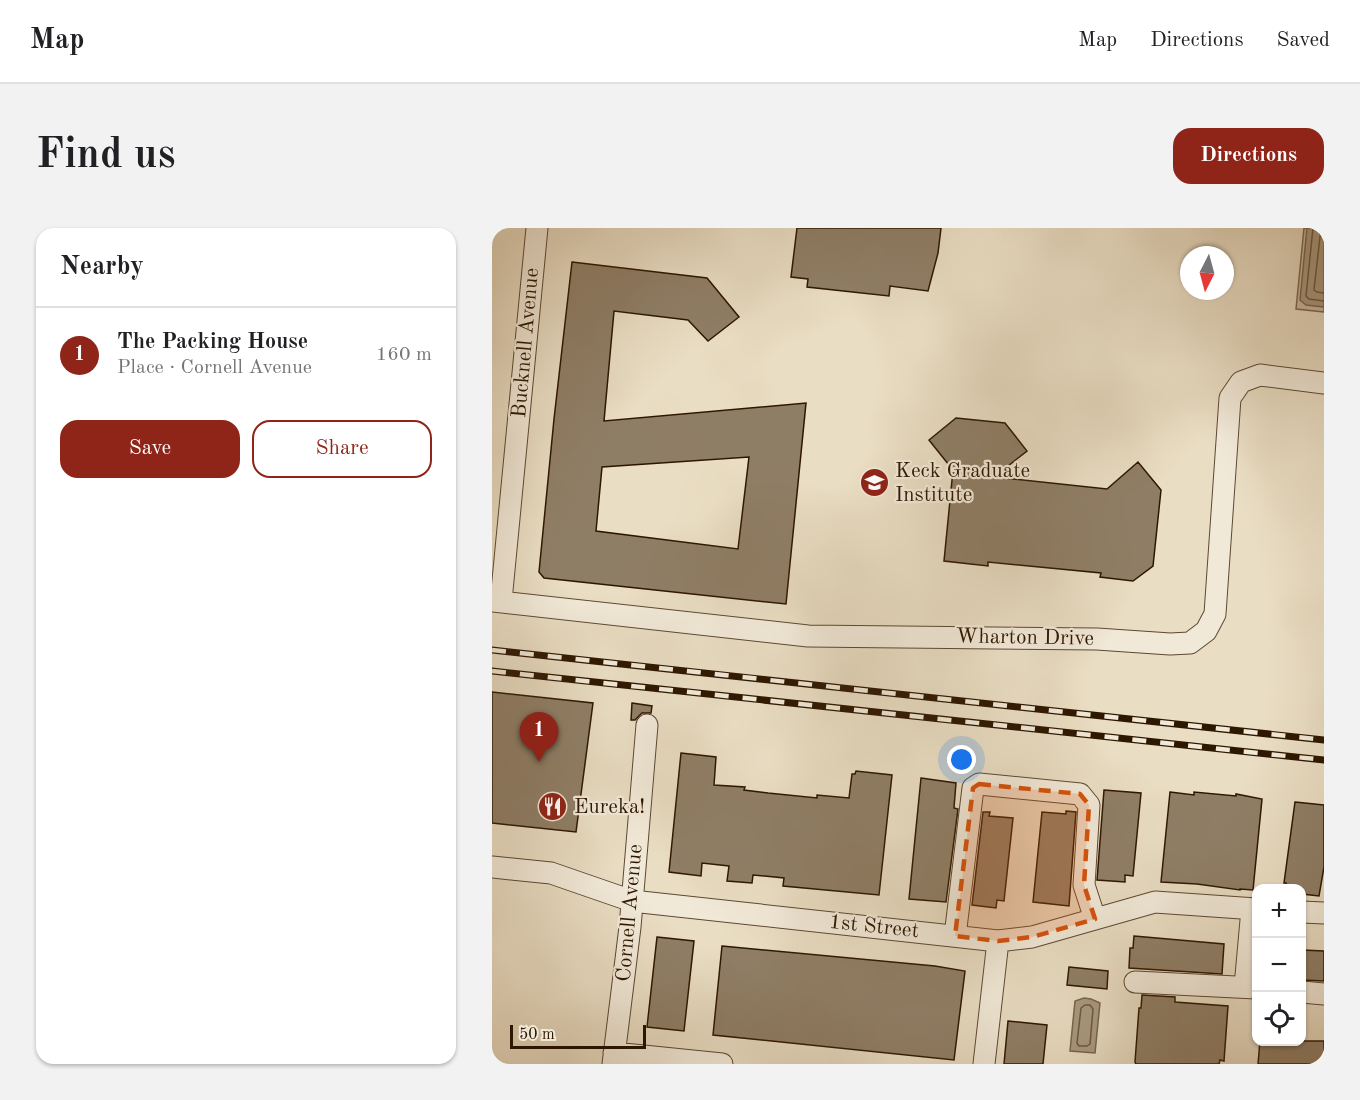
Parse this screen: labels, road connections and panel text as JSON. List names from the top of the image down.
{
  "streets": {
    "street": [
      "Bucknell Avenue",
      "Wharton Drive",
      "Cornell Avenue",
      "1st Street"
    ]
  },
  "crossings": [
    ["Bucknell Avenue", "Wharton Drive"],
    ["Cornell Avenue", "1st Street"]
  ],
  "places": {
    "school or university": ["Keck Graduate Institute"],
    "restaurant": ["Eureka!"]
  },
  "scale_bar": "50 m",
  "north": "bottom",
  "page": {
    "header": "Map",
    "nav": ["Map", "Directions", "Saved"],
    "buttons": [
      "Directions",
      ["Save", "Share"]
    ],
    "title": "Find us",
    "heading": "Nearby",
    "list": [
      {
        "mark": "1",
        "name": "The Packing House",
        "note": "Place · Cornell Avenue",
        "value": "160 m"
      }
    ],
    "pins": "1",
    "map_buttons": ["+", "−"],
    "scale": "50 m"
  }
}
